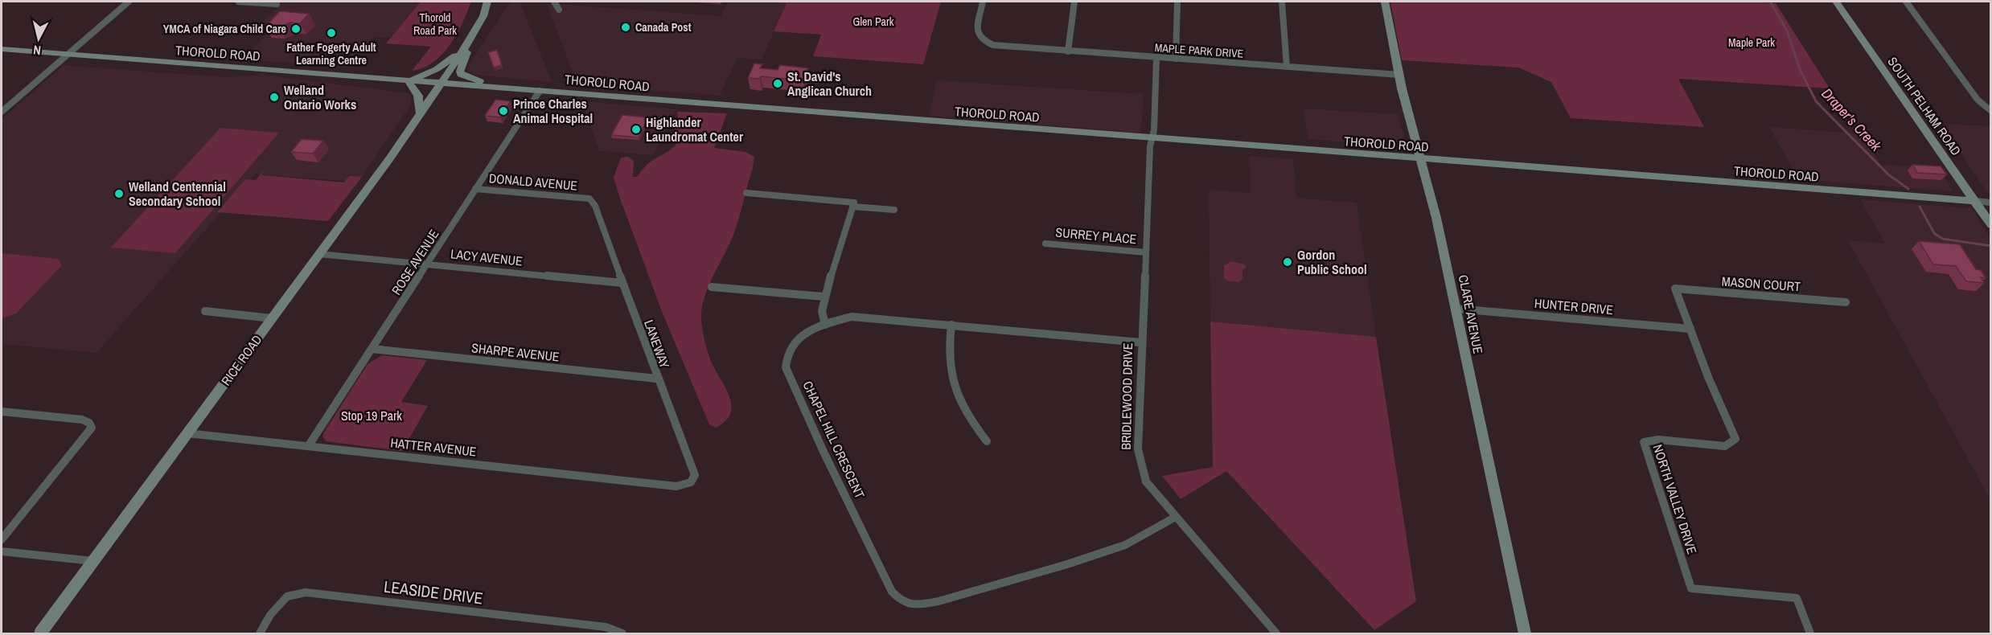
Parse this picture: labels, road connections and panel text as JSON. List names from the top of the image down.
{
  "streets": {
    "street": [
      "MAPLE PARK DRIVE",
      "THOROLD ROAD",
      "SOUTH PELHAM ROAD",
      "DONALD AVENUE",
      "SURREY PLACE",
      "LACY AVENUE",
      "ROSE AVENUE",
      "MASON COURT",
      "HUNTER DRIVE",
      "CLARE AVENUE",
      "LANEWAY",
      "SHARPE AVENUE",
      "RICE ROAD",
      "BRIDLEWOOD DRIVE",
      "CHAPEL HILL CRESCENT",
      "HATTER AVENUE",
      "NORTH VALLEY DRIVE",
      "LEASIDE DRIVE"
    ]
  },
  "crossings": [
    ["MAPLE PARK DRIVE", "CLARE AVENUE"],
    ["MAPLE PARK DRIVE", "BRIDLEWOOD DRIVE"],
    ["THOROLD ROAD", "SOUTH PELHAM ROAD"],
    ["THOROLD ROAD", "ROSE AVENUE"],
    ["THOROLD ROAD", "CLARE AVENUE"],
    ["THOROLD ROAD", "RICE ROAD"],
    ["THOROLD ROAD", "BRIDLEWOOD DRIVE"],
    ["DONALD AVENUE", "ROSE AVENUE"],
    ["DONALD AVENUE", "LANEWAY"],
    ["SURREY PLACE", "BRIDLEWOOD DRIVE"],
    ["LACY AVENUE", "ROSE AVENUE"],
    ["LACY AVENUE", "LANEWAY"],
    ["LACY AVENUE", "RICE ROAD"],
    ["ROSE AVENUE", "SHARPE AVENUE"],
    ["ROSE AVENUE", "HATTER AVENUE"],
    ["MASON COURT", "NORTH VALLEY DRIVE"],
    ["HUNTER DRIVE", "CLARE AVENUE"],
    ["HUNTER DRIVE", "NORTH VALLEY DRIVE"],
    ["LANEWAY", "SHARPE AVENUE"],
    ["LANEWAY", "HATTER AVENUE"],
    ["RICE ROAD", "HATTER AVENUE"],
    ["BRIDLEWOOD DRIVE", "CHAPEL HILL CRESCENT"]
  ],
  "water": ["Draper's Creek"],
  "parks": [
    "Thorold Road Park",
    "Glen Park",
    "Maple Park",
    "Stop 19 Park"
  ],
  "places": [
    "Canada Post",
    "YMCA of Niagara Child Care",
    "Father Fogerty Adult Learning Centre",
    "St. David's Anglican Church",
    "Welland Ontario Works",
    "Prince Charles Animal Hospital",
    "Highlander Laundromat Center",
    "Welland Centennial Secondary School",
    "Gordon Public School"
  ],
  "north": "bottom"
}
